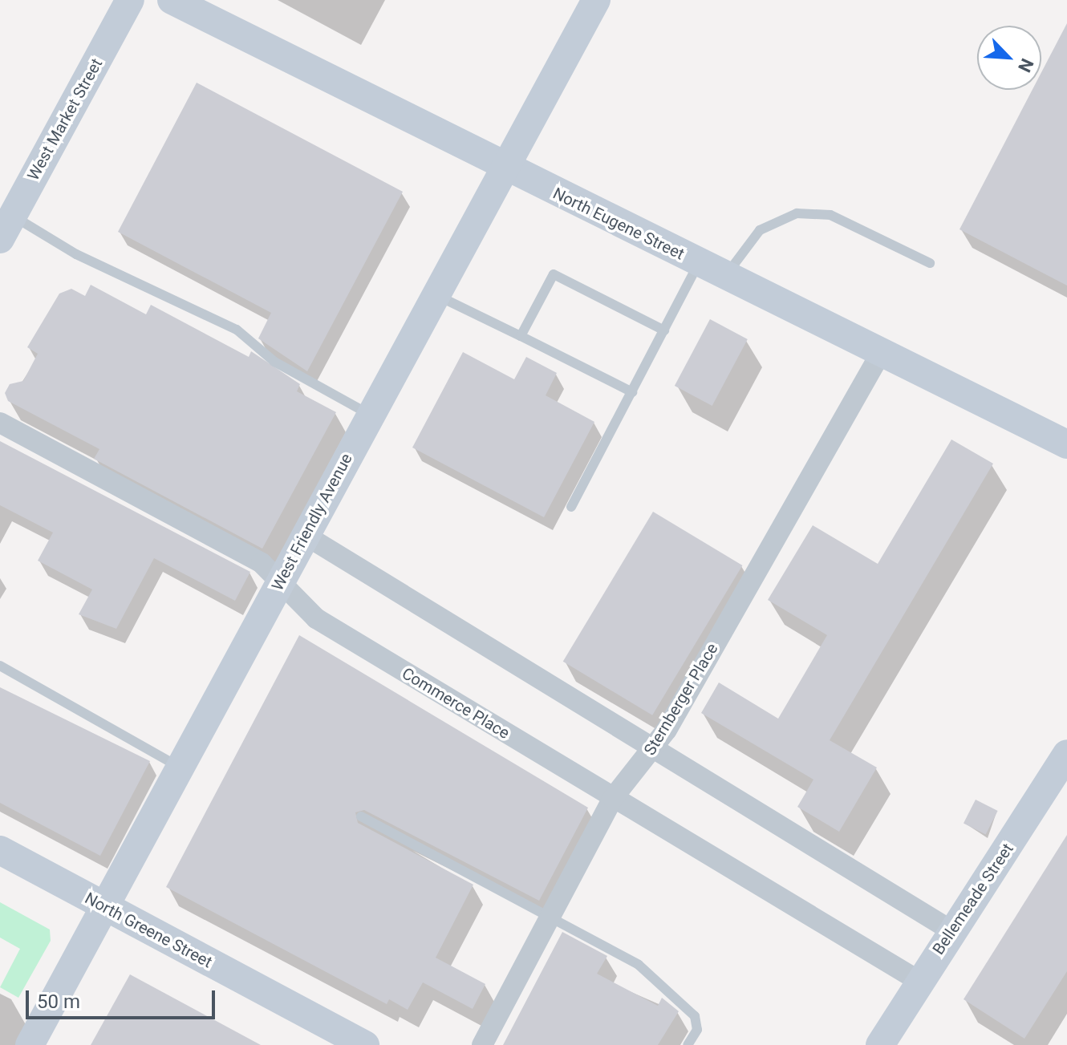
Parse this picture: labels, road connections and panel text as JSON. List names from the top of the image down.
{
  "streets": {
    "main road": [
      "West Market Street",
      "North Eugene Street",
      "West Friendly Avenue",
      "Bellemeade Street",
      "North Greene Street"
    ],
    "street": ["Sternberger Place", "Commerce Place"]
  },
  "crossings": [
    ["North Eugene Street", "West Friendly Avenue"],
    ["North Eugene Street", "Sternberger Place"],
    ["West Friendly Avenue", "Commerce Place"],
    ["West Friendly Avenue", "North Greene Street"],
    ["Sternberger Place", "Commerce Place"],
    ["Commerce Place", "Bellemeade Street"]
  ],
  "scale_bar": "50 m",
  "north": "bottom right"
}
